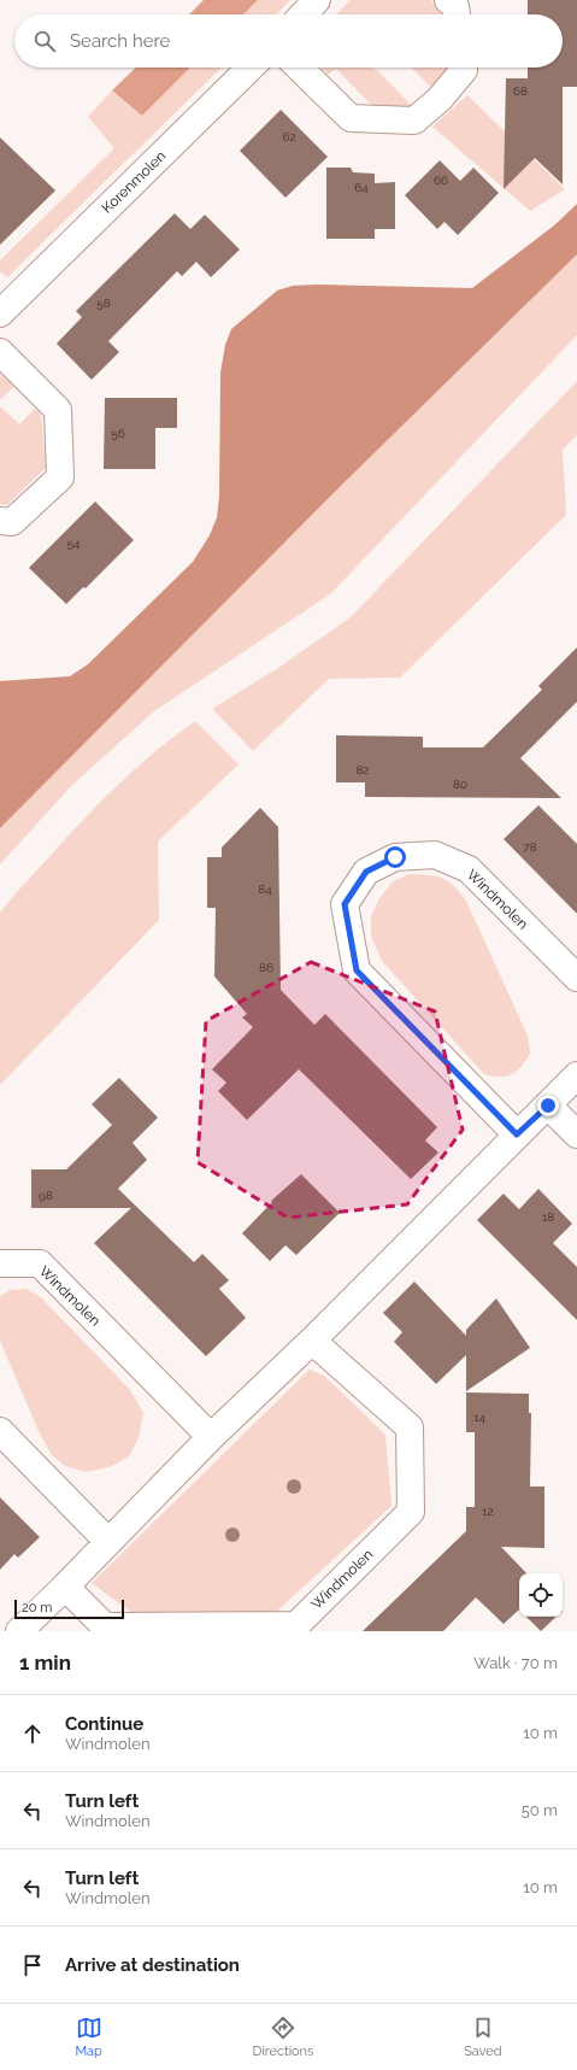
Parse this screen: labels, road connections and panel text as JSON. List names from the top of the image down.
{
  "streets": {
    "street": ["Korenmolen", "Windmolen"]
  },
  "house_numbers": [
    "68",
    "62",
    "66",
    "64",
    "58",
    "56",
    "54",
    "82",
    "80",
    "78",
    "84",
    "86",
    "98",
    "18",
    "14",
    "12"
  ],
  "scale_bar": "20 m",
  "page": {
    "search": "Search here",
    "scale": "20 m",
    "heading": ["1 min", "Walk · 70 m"],
    "list": [
      ["Continue", "Windmolen", "10 m"],
      ["Turn left", "Windmolen", "50 m"],
      ["Turn left", "Windmolen", "10 m"],
      "Arrive at destination"
    ],
    "nav": ["Map", "Directions", "Saved"]
  }
}
